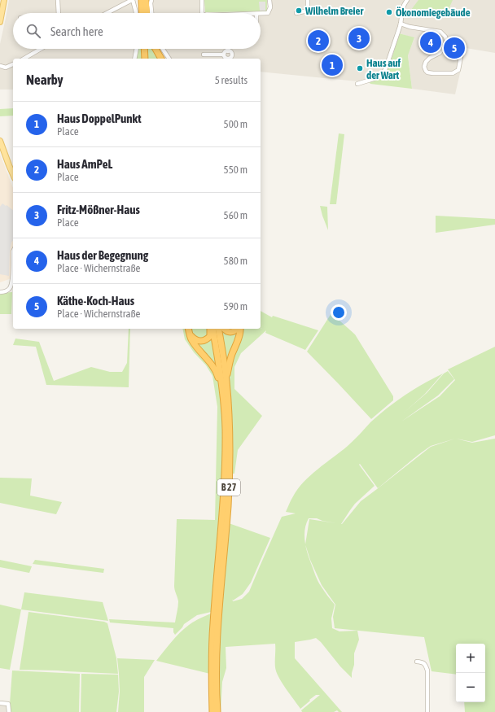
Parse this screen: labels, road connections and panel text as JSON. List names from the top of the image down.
{
  "streets": {
    "highway": ["B 27"]
  },
  "places": ["Wilhelm Breier", "Ökonomiegebäude", "Haus auf der Wart"],
  "page": {
    "search": "Search here",
    "pins": [
      "3",
      "2",
      "4",
      "5",
      "1"
    ],
    "heading": ["Nearby", "5 results"],
    "list": [
      {
        "mark": "1",
        "name": "Haus DoppelPunkt",
        "note": "Place",
        "value": "500 m"
      },
      {
        "mark": "2",
        "name": "Haus AmPeL",
        "note": "Place",
        "value": "550 m"
      },
      {
        "mark": "3",
        "name": "Fritz-Mößner-Haus",
        "note": "Place",
        "value": "560 m"
      },
      {
        "mark": "4",
        "name": "Haus der Begegnung",
        "note": "Place · Wichernstraße",
        "value": "580 m"
      },
      {
        "mark": "5",
        "name": "Käthe-Koch-Haus",
        "note": "Place · Wichernstraße",
        "value": "590 m"
      }
    ],
    "map_buttons": ["+", "−"]
  }
}
